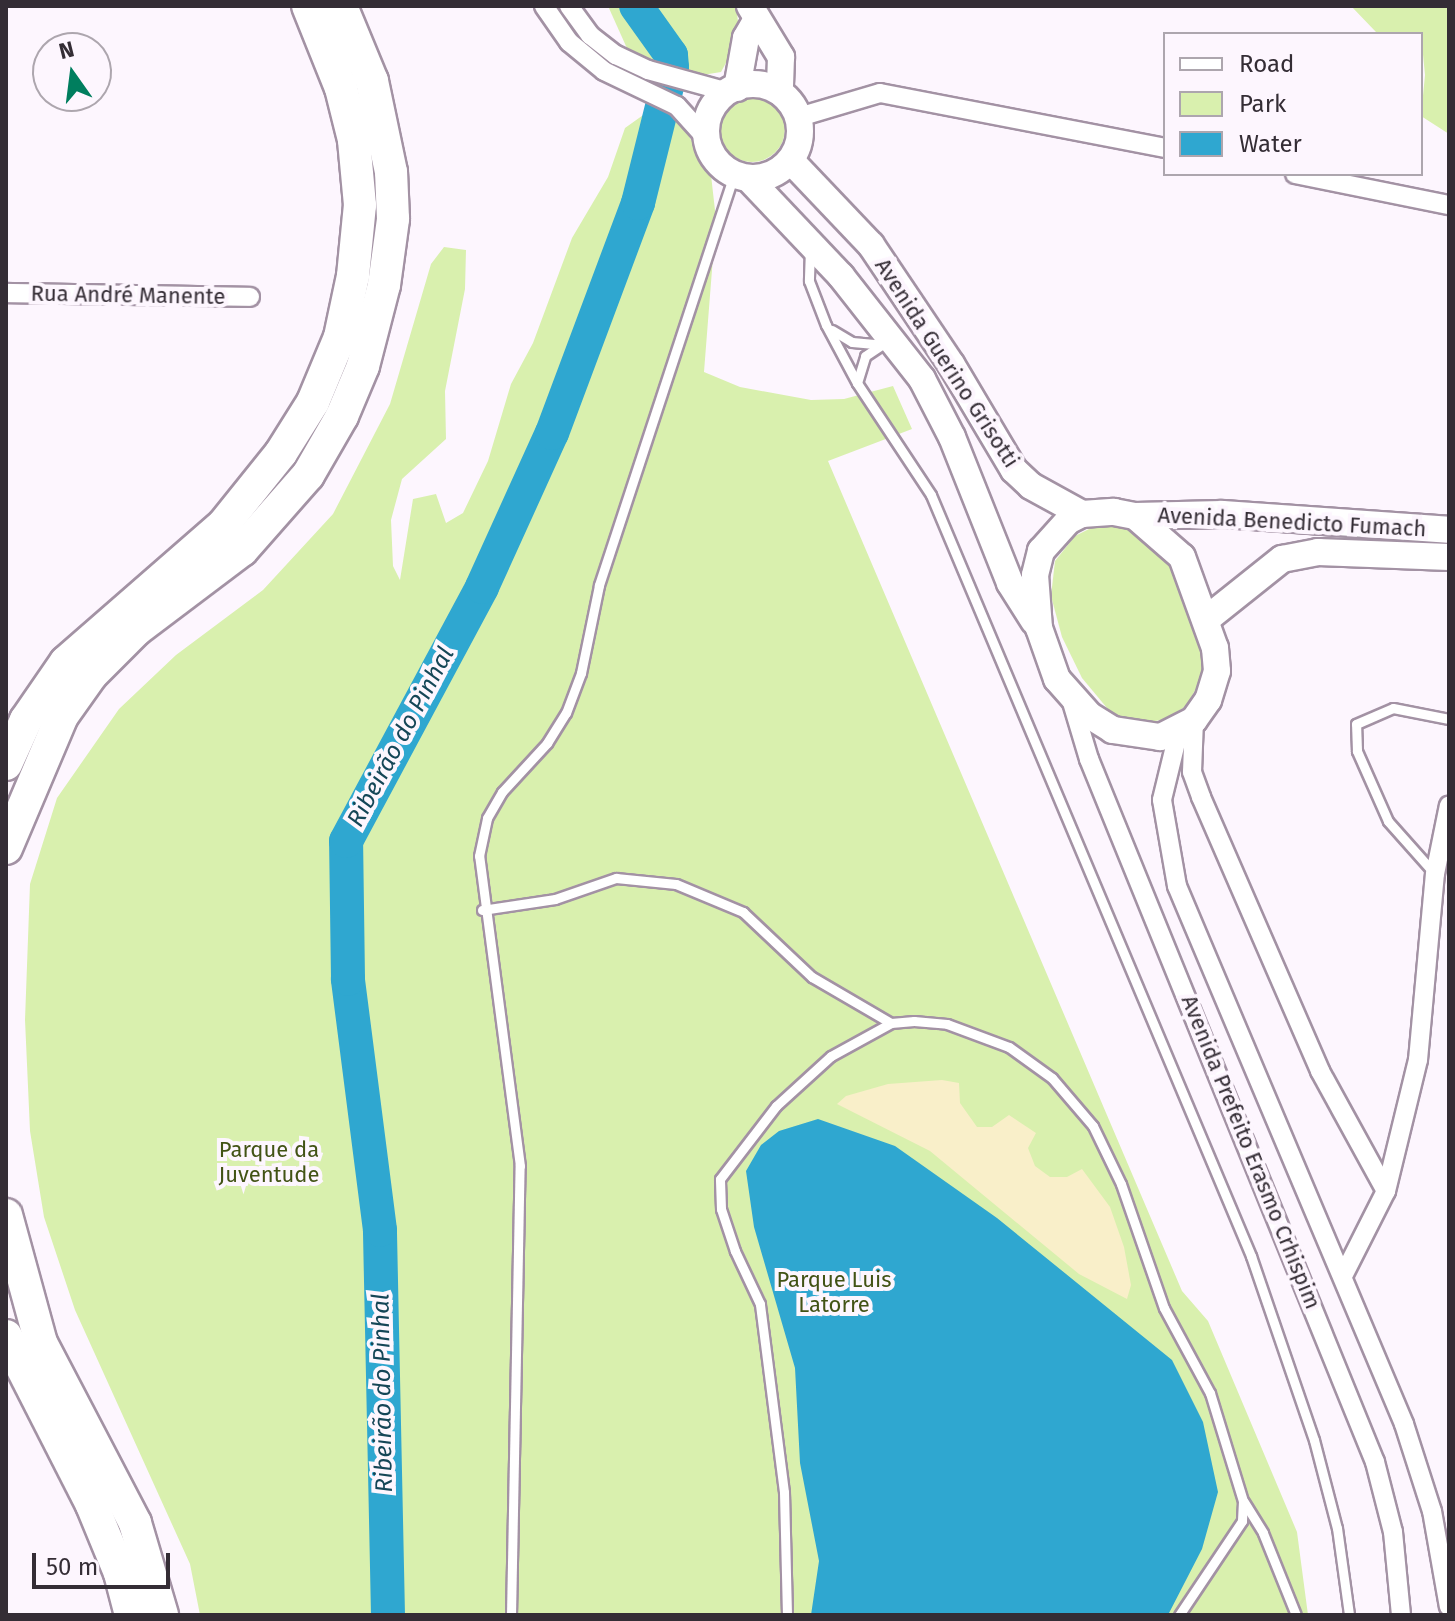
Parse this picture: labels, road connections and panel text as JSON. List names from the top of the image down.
{
  "streets": {
    "main road": ["Avenida Guerino Grisotti", "Avenida Benedicto Fumach"],
    "street": ["Rua André Manente", "Avenida Prefeito Erasmo Crhispim"]
  },
  "crossings": [
    ["Avenida Guerino Grisotti", "Avenida Benedicto Fumach"],
    ["Avenida Guerino Grisotti", "Avenida Prefeito Erasmo Crhispim"],
    ["Avenida Benedicto Fumach", "Avenida Prefeito Erasmo Crhispim"]
  ],
  "water": ["Ribeirão do Pinhal"],
  "parks": ["Parque da Juventude", "Parque Luis Latorre"],
  "legend": ["Road", "Park", "Water"],
  "scale_bar": "50 m",
  "north": "top"
}
